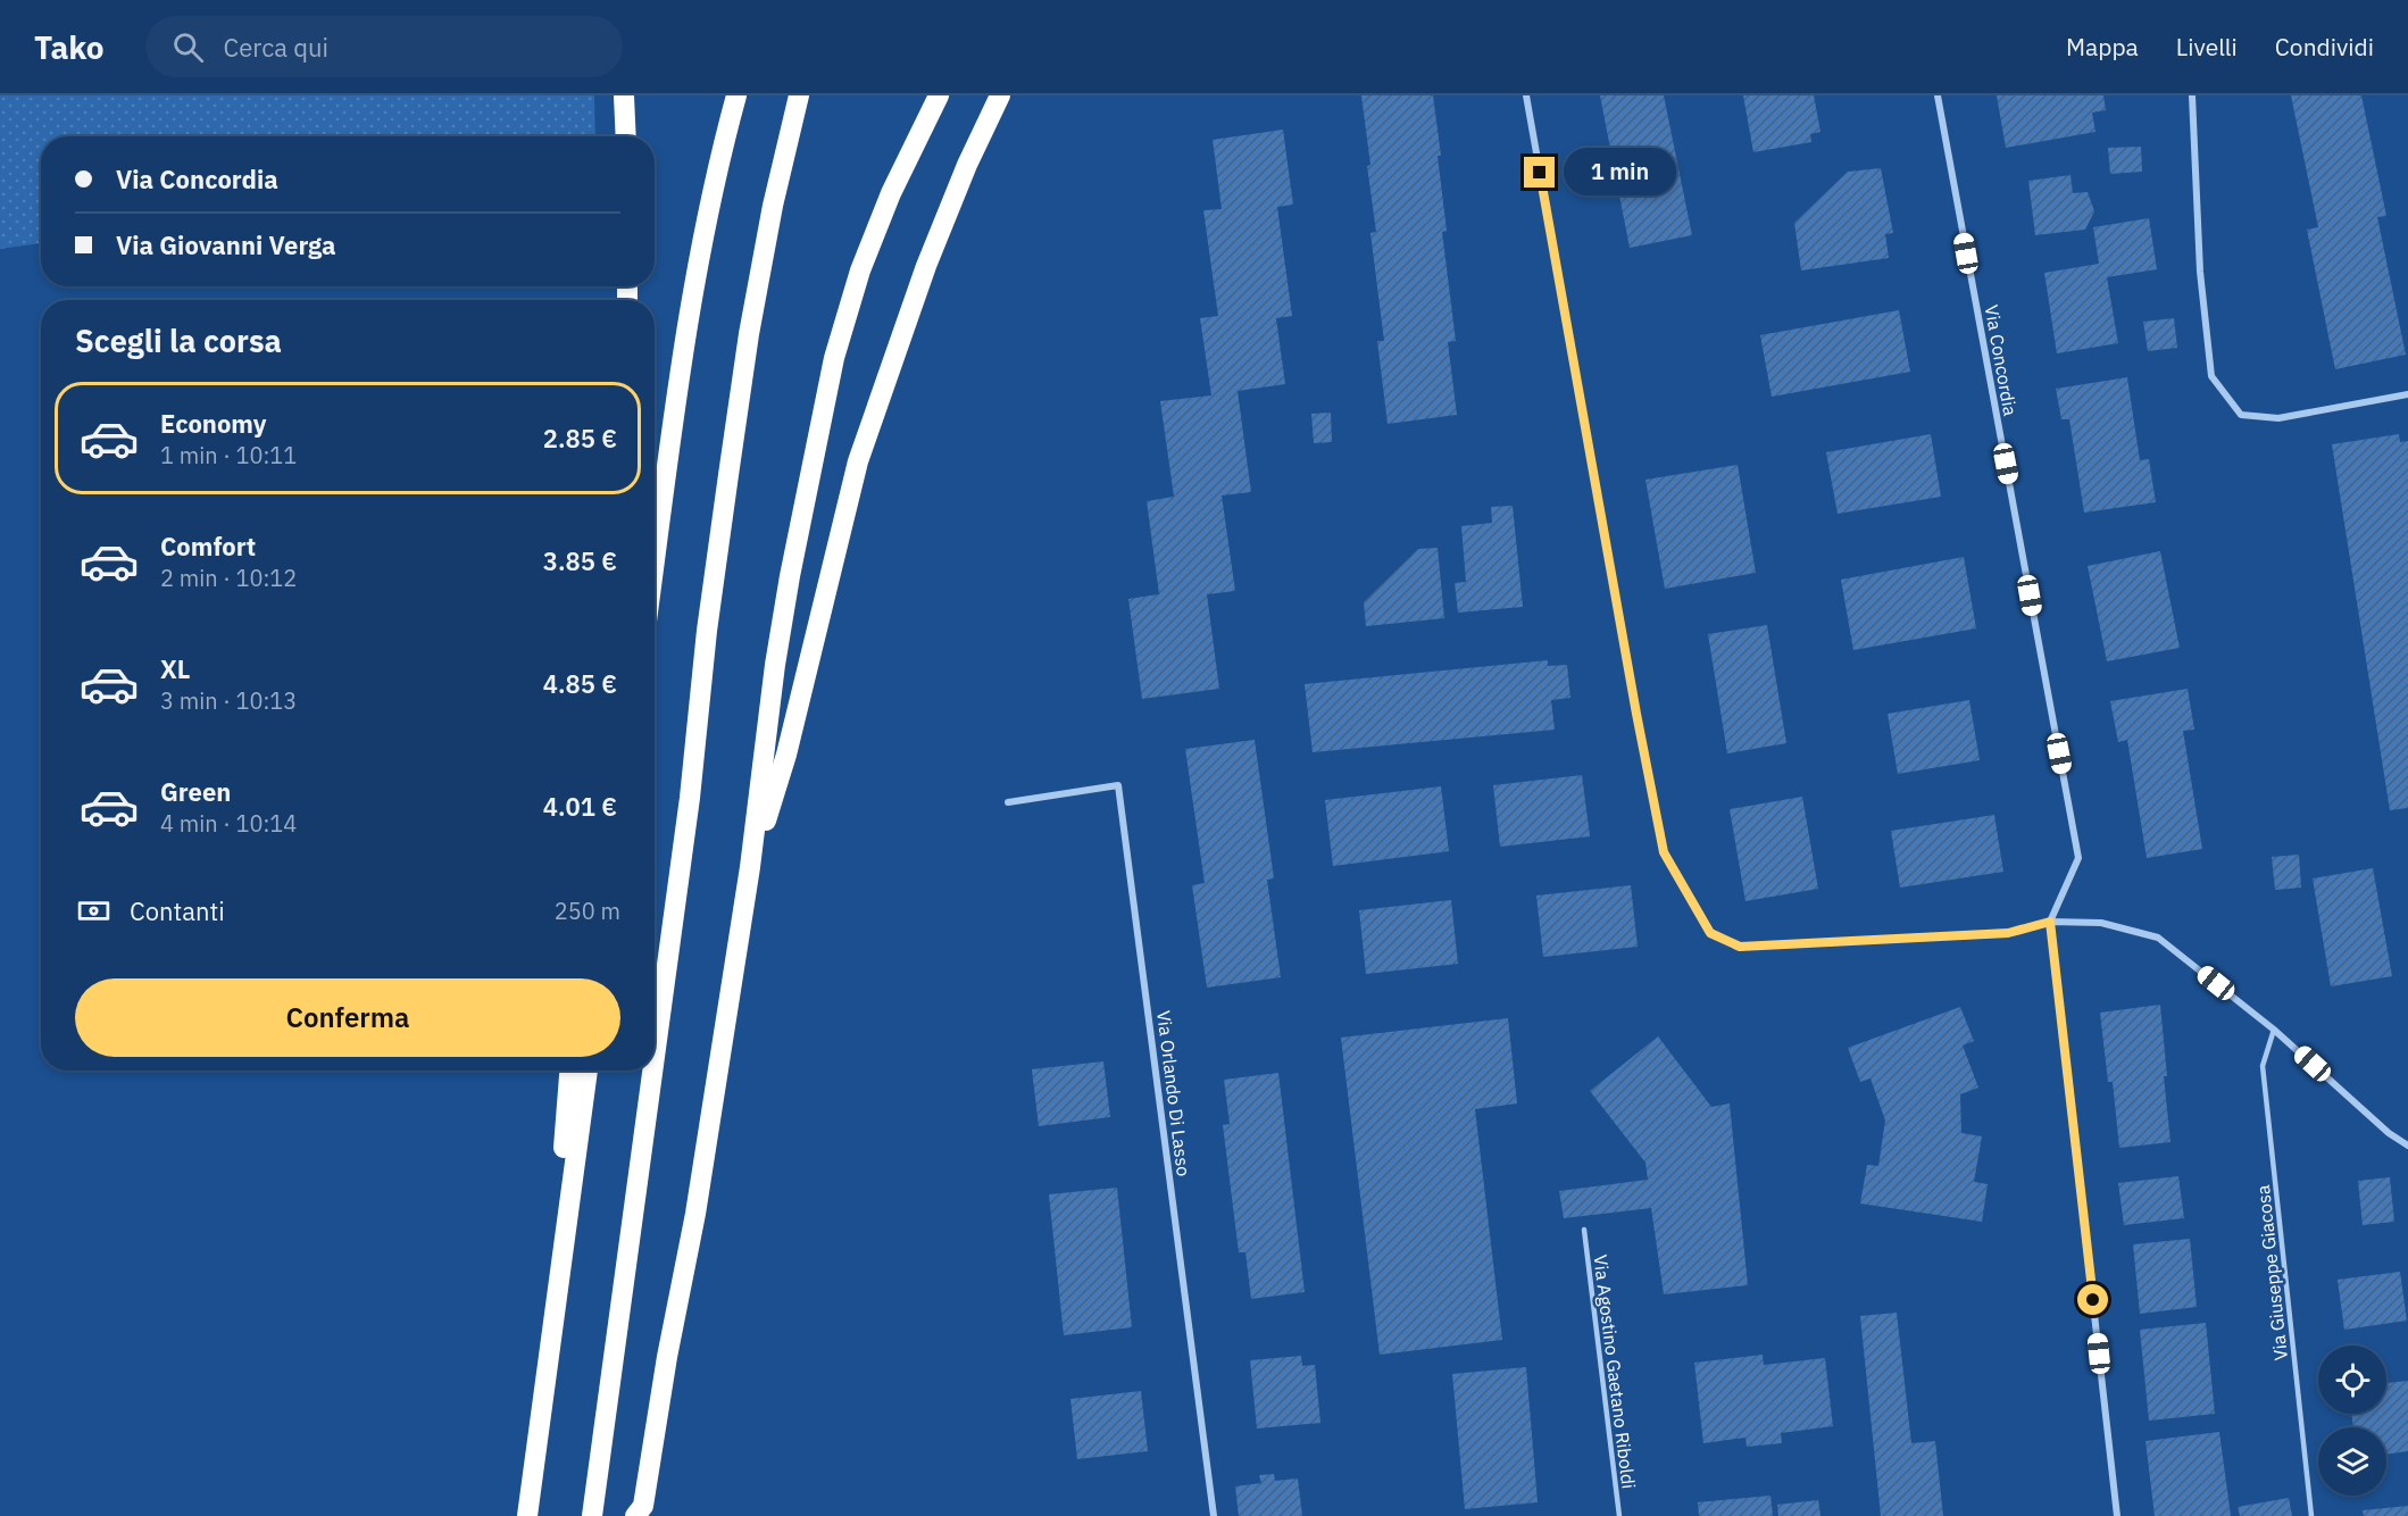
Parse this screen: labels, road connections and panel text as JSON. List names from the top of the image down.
{
  "streets": {
    "street": ["Via Concordia", "Via Orlando Di Lasso"],
    "lane": ["Via Giuseppe Giacosa", "Via Agostino Gaetano Riboldi"]
  },
  "page": {
    "header": "Tako",
    "search": "Cerca qui",
    "nav": ["Mappa", "Livelli", "Condividi"],
    "banner": ["Via Concordia", "Via Giovanni Verga"],
    "bubble": "1 min",
    "heading": "Scegli la corsa",
    "list": [
      {
        "name": "Economy",
        "note": "1 min · 10:11",
        "value": "2.85 €"
      },
      {
        "name": "Comfort",
        "note": "2 min · 10:12",
        "value": "3.85 €"
      },
      {
        "name": "XL",
        "note": "3 min · 10:13",
        "value": "4.85 €"
      },
      {
        "name": "Green",
        "note": "4 min · 10:14",
        "value": "4.01 €"
      }
    ],
    "pay": ["Contanti", "250 m"],
    "buttons": "Conferma"
  }
}
